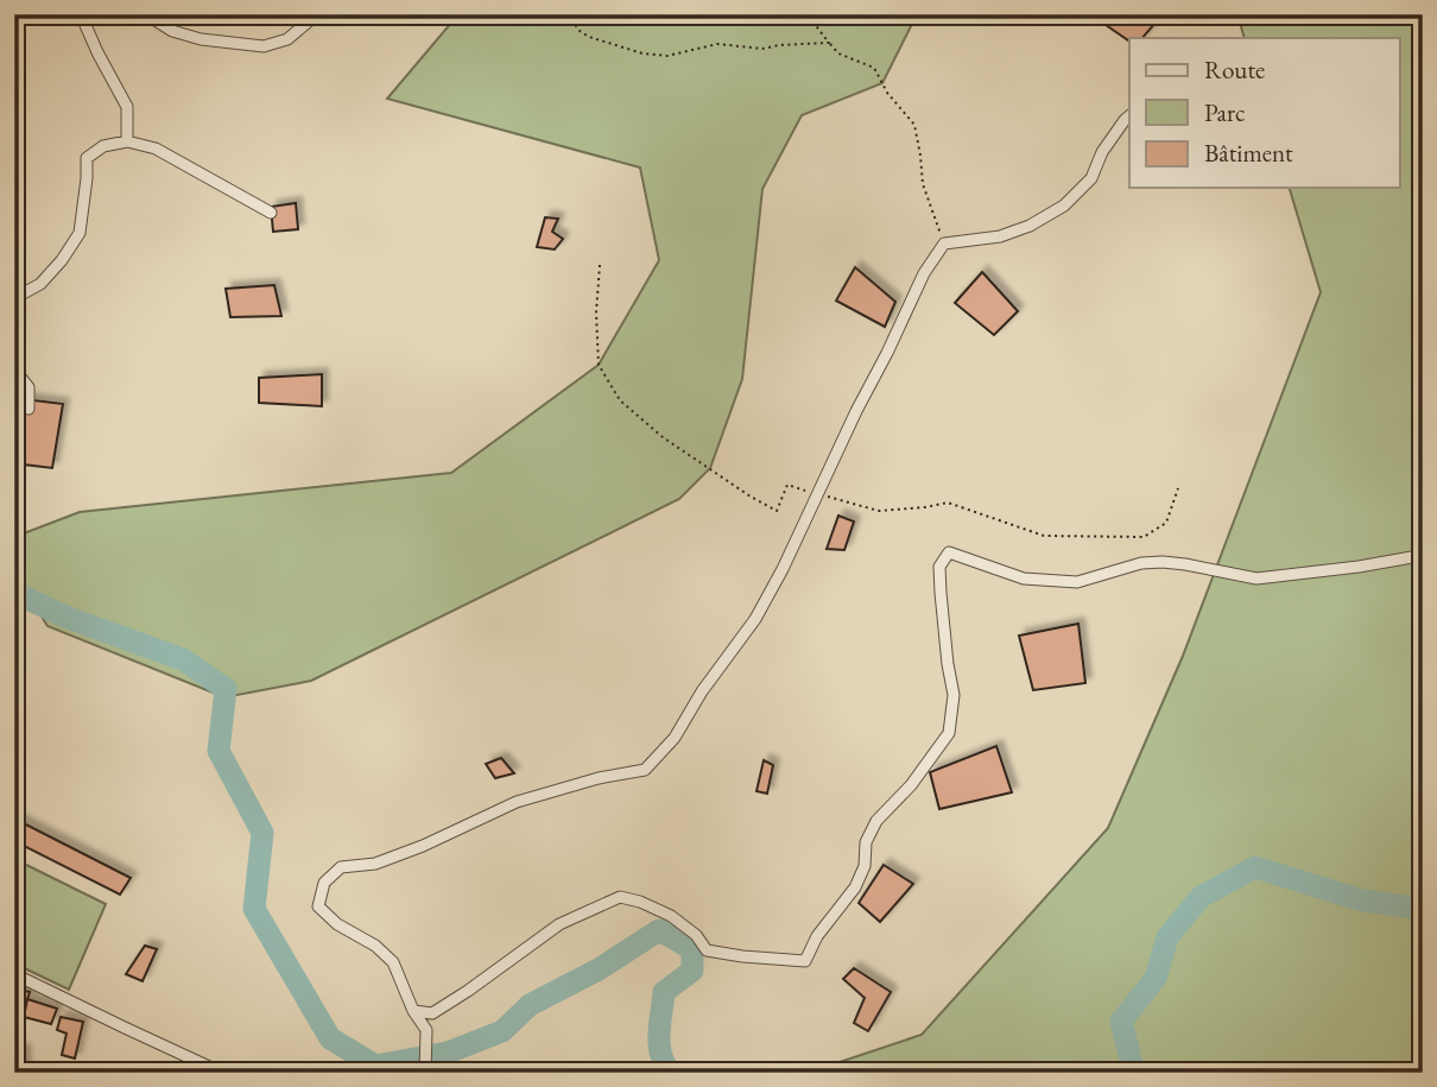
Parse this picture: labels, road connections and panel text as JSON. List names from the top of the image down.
{
  "legend": ["Route", "Parc", "Bâtiment"]
}
